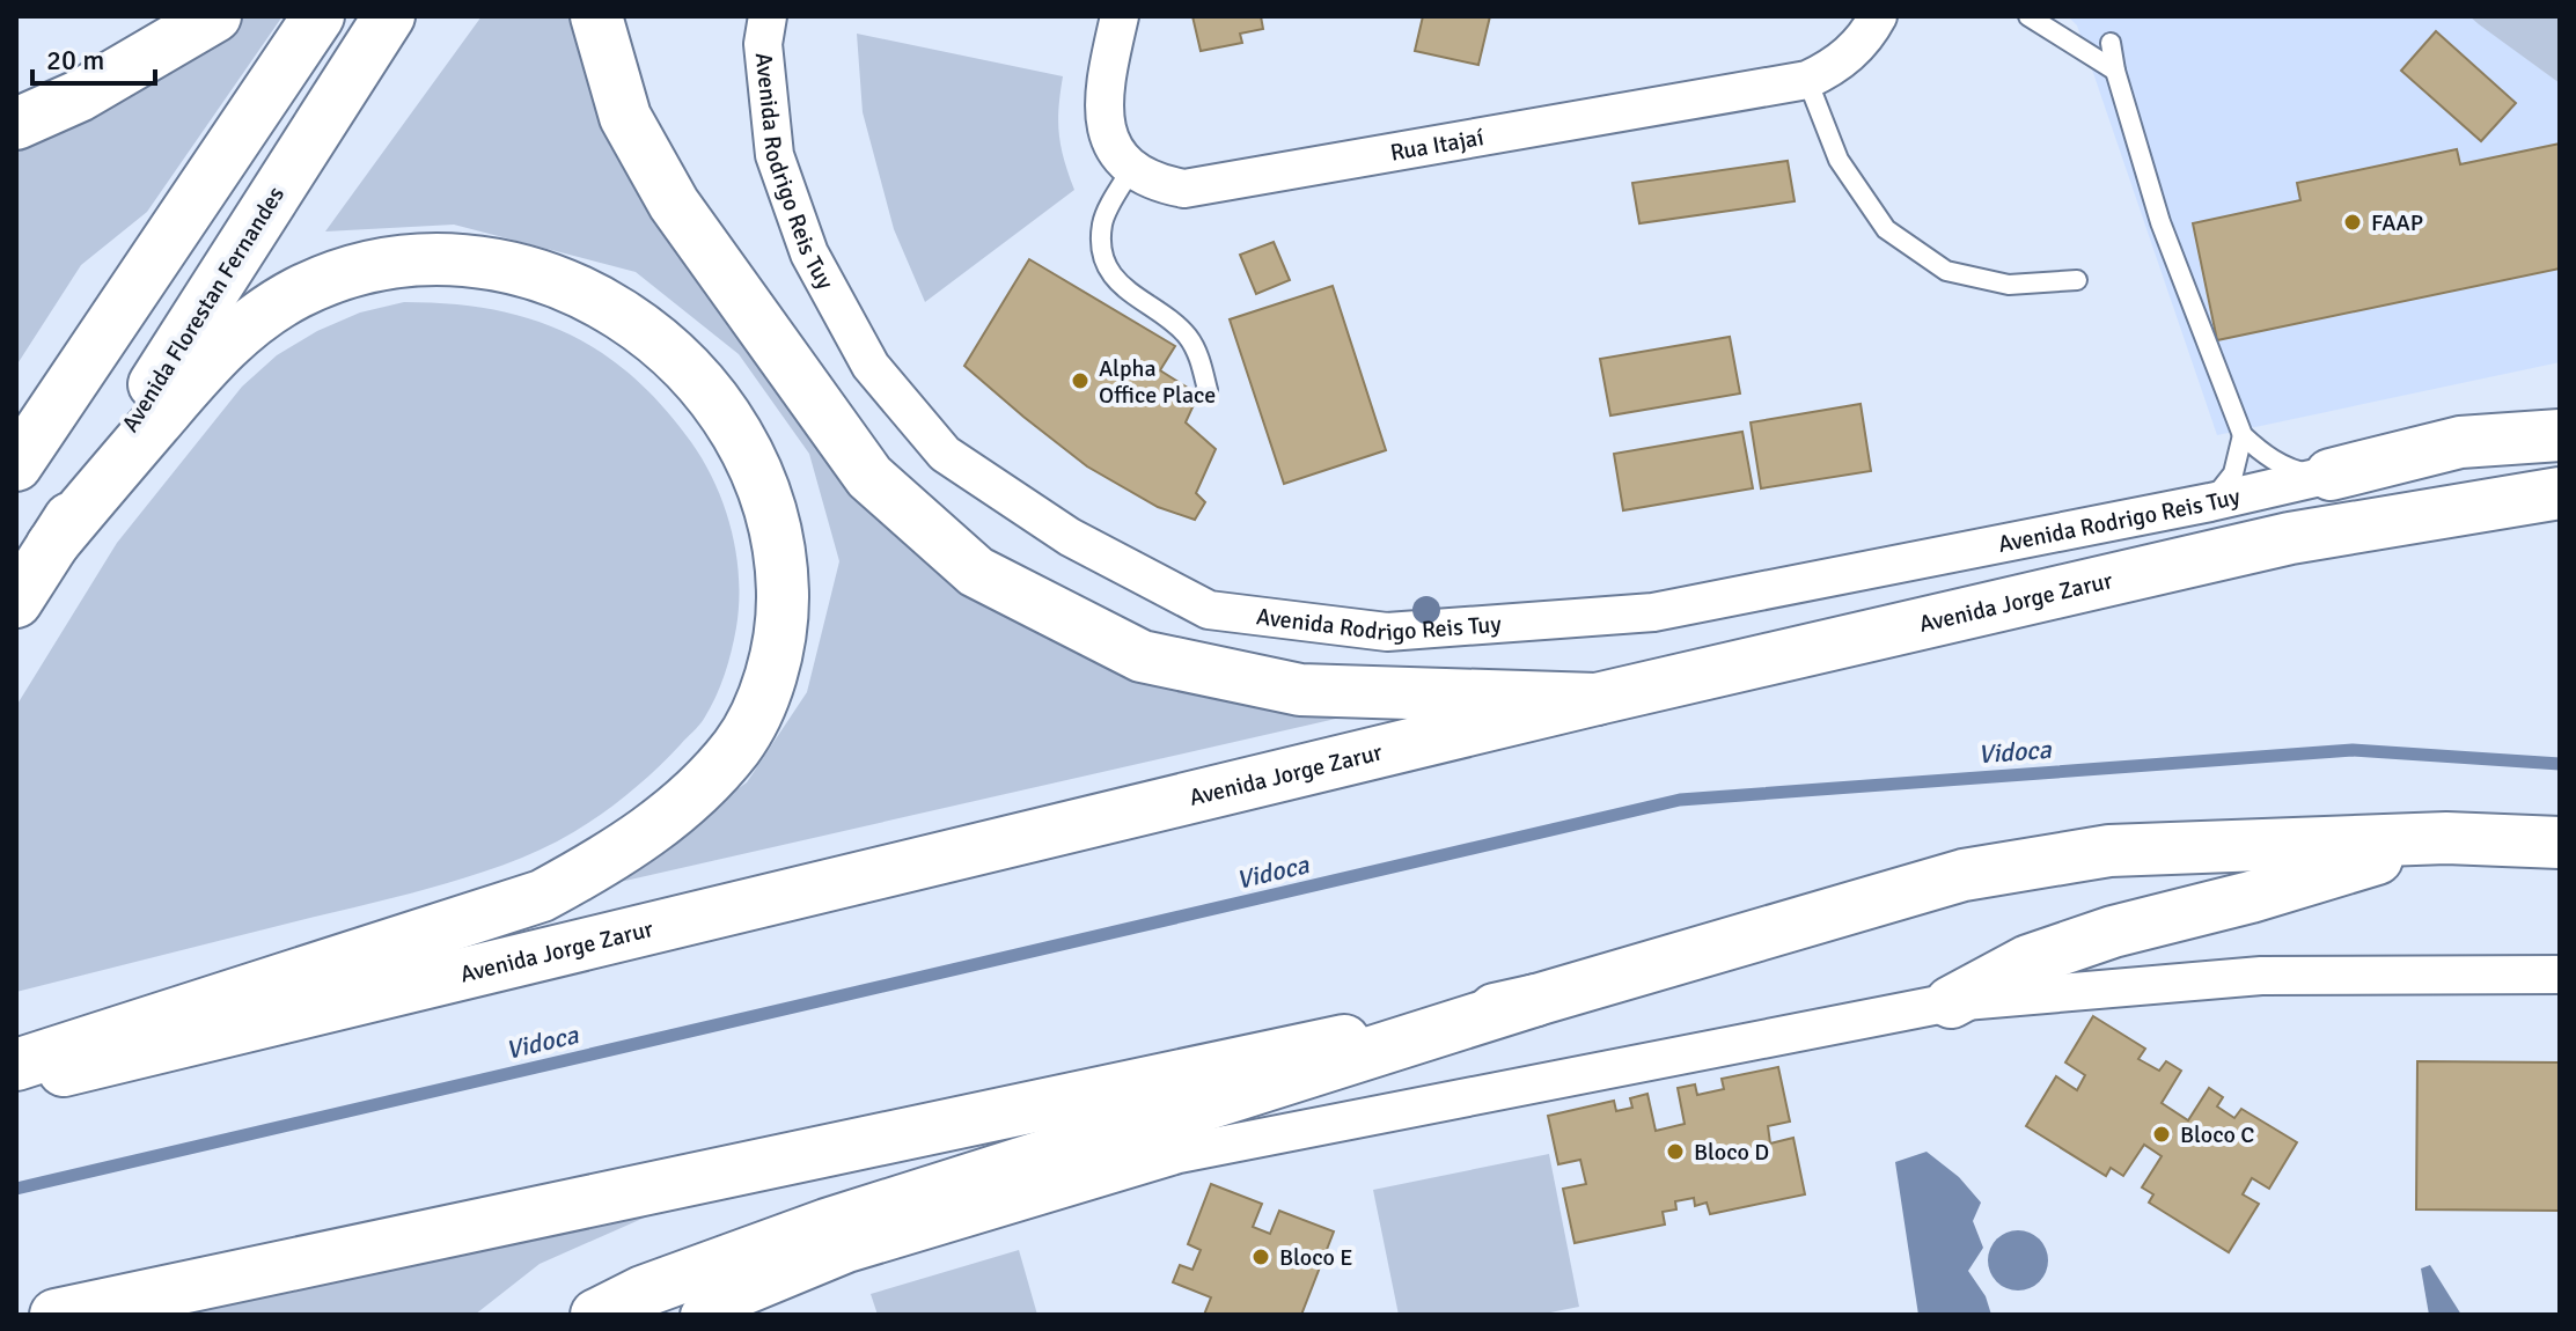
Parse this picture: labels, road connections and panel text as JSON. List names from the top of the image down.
{
  "streets": {
    "main road": ["Avenida Florestan Fernandes", "Avenida Jorge Zarur"],
    "street": ["Rua Itajaí", "Avenida Rodrigo Reis Tuy"]
  },
  "water": ["Vidoca"],
  "places": [
    "FAAP",
    "Alpha Office Place",
    "Bloco C",
    "Bloco D",
    "Bloco E"
  ],
  "scale_bar": "20 m"
}
